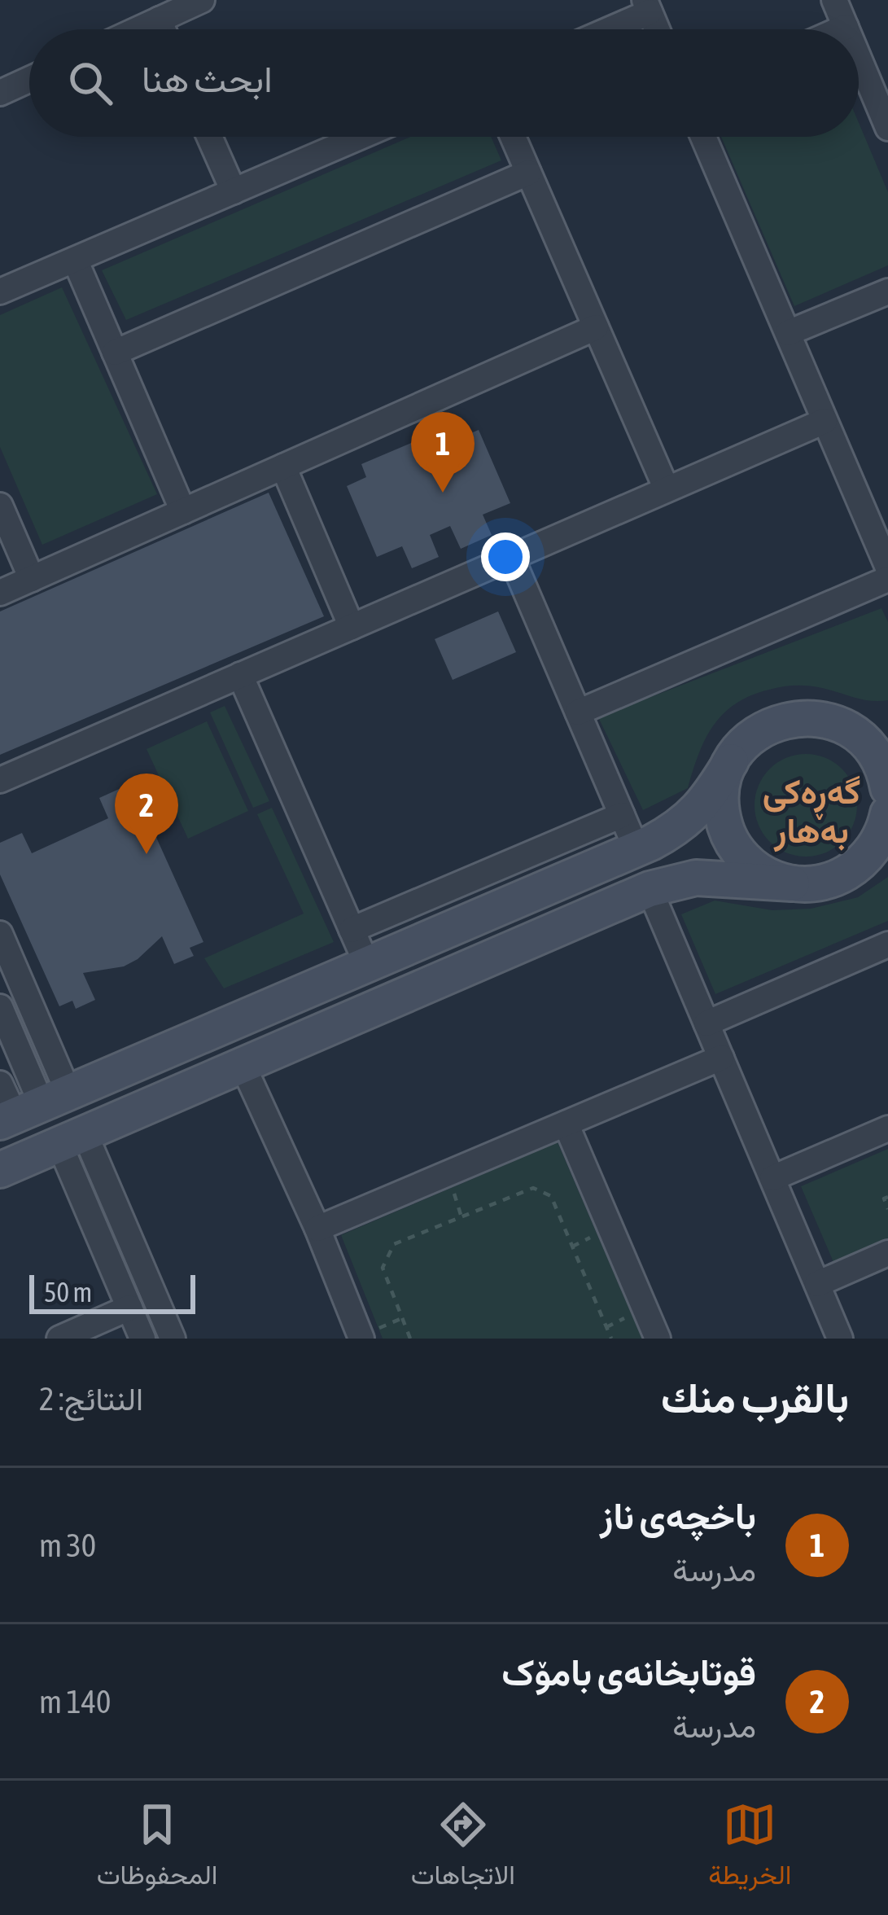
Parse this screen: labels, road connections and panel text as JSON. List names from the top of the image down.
{
  "districts": ["گەڕەکی بەهار"],
  "scale_bar": "50 m",
  "page": {
    "search": "ابحث هنا",
    "pins": ["1", "2"],
    "scale": "50 m",
    "heading": ["بالقرب منك", "النتائج: 2"],
    "list": [
      {
        "mark": "1",
        "name": "باخچەی ناز",
        "note": "مدرسة",
        "value": "30 m"
      },
      {
        "mark": "2",
        "name": "قوتابخانەی بامۆک",
        "note": "مدرسة",
        "value": "140 m"
      }
    ],
    "nav": ["الخريطة", "الاتجاهات", "المحفوظات"]
  }
}
